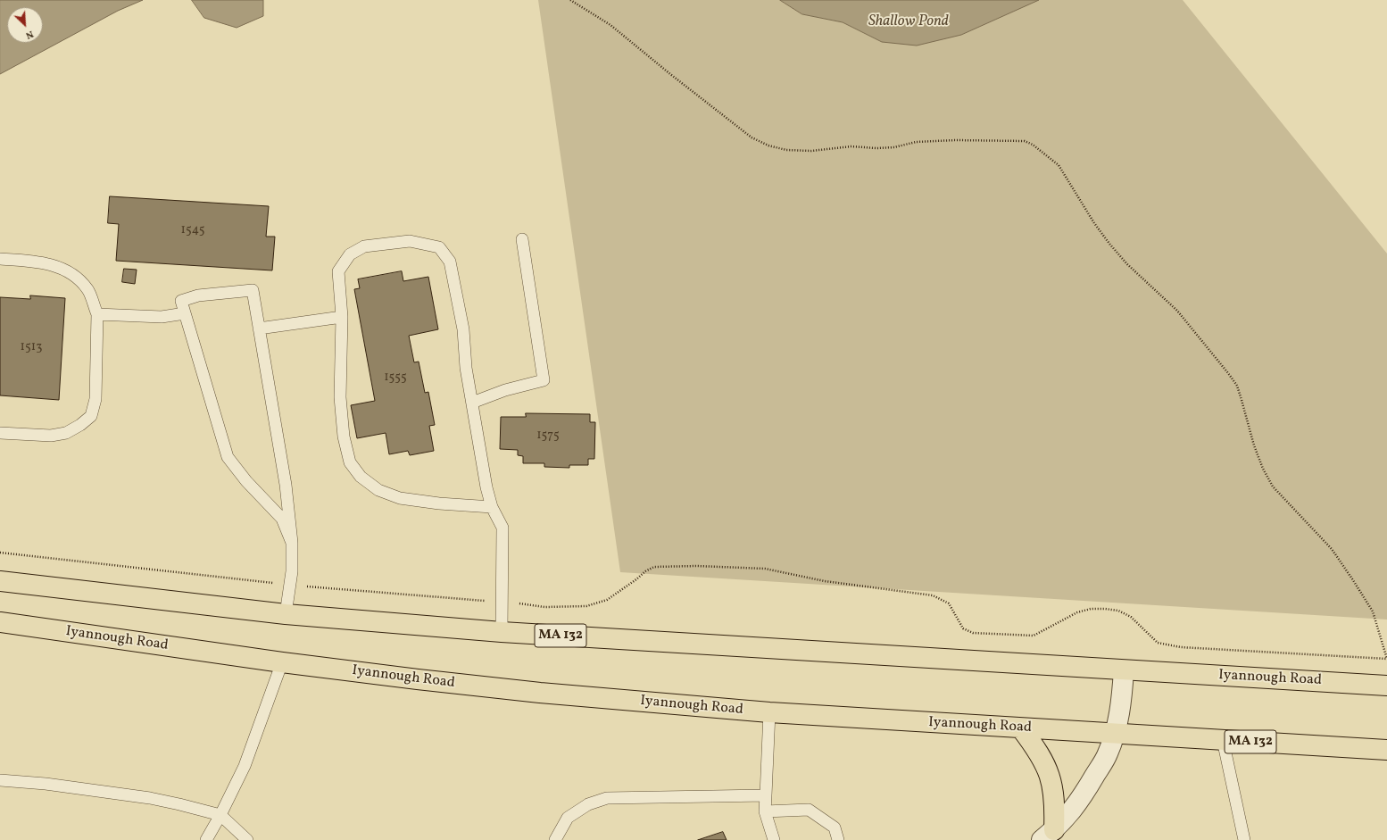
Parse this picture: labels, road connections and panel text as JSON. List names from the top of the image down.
{
  "streets": {
    "main road": ["MA 132", "Iyannough Road"]
  },
  "water": ["Shallow Pond"],
  "house_numbers": [
    "1545",
    "1513",
    "1555",
    "1575"
  ],
  "north": "bottom right"
}
